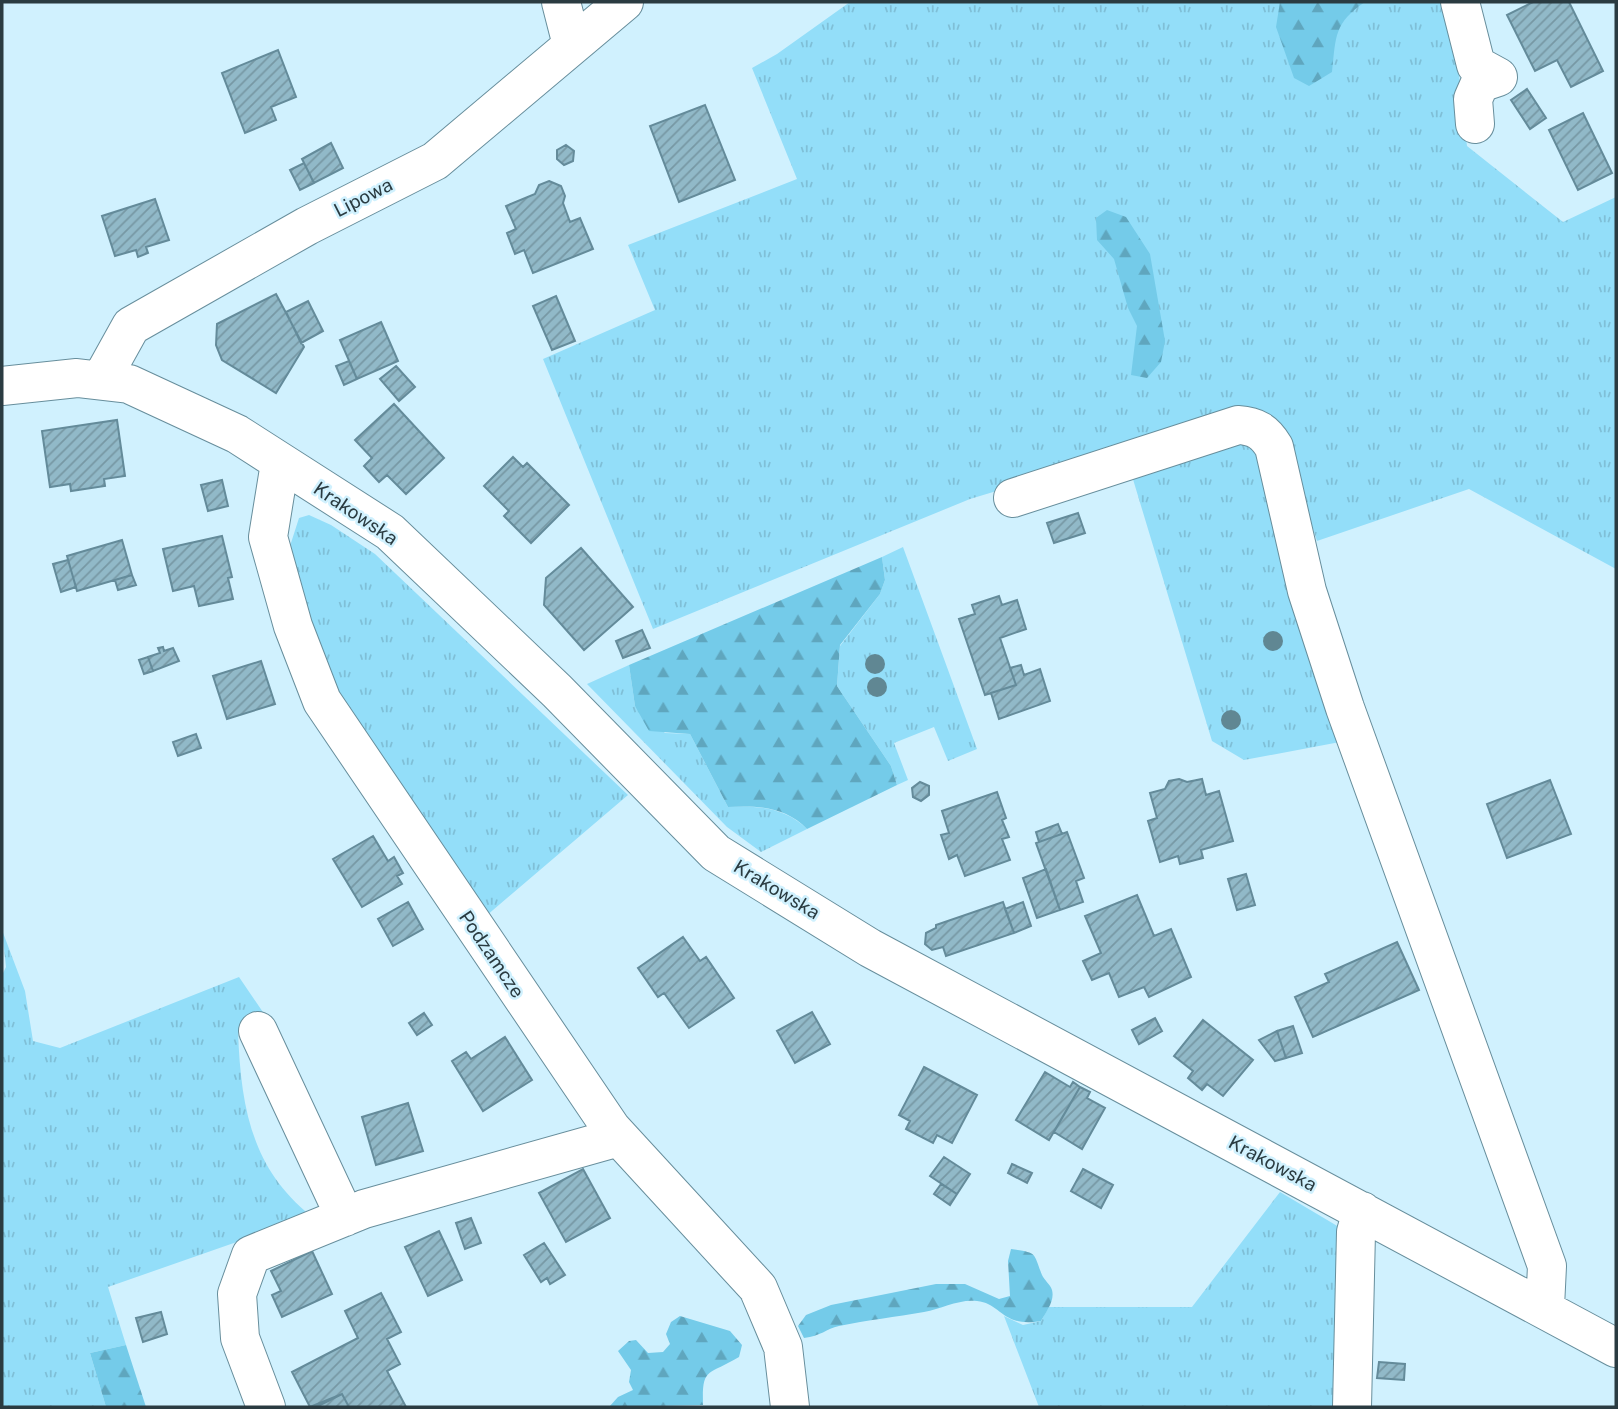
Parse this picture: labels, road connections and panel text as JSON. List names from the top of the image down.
{
  "streets": {
    "street": ["Lipowa", "Krakowska", "Podzamcze"]
  },
  "crossings": [
    ["Lipowa", "Krakowska"],
    ["Krakowska", "Podzamcze"]
  ]
}
